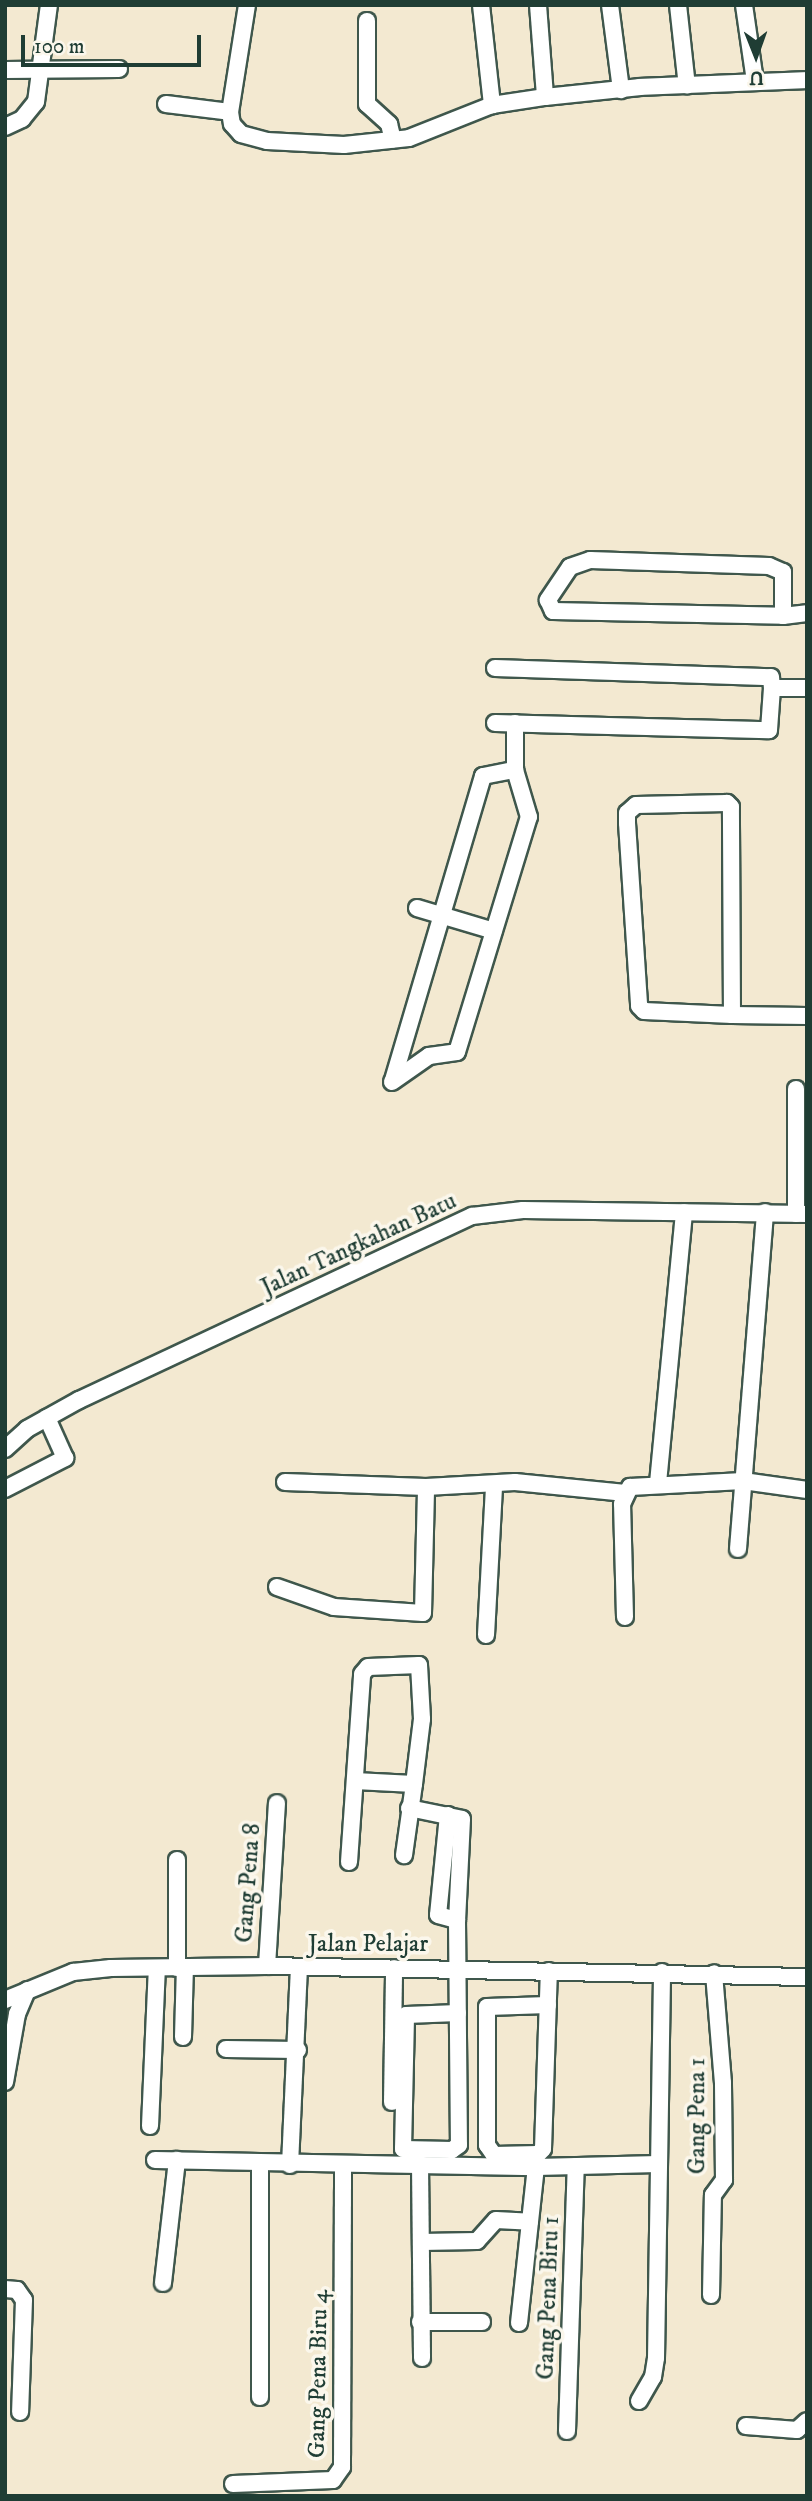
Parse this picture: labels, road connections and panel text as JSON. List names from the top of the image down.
{
  "streets": {
    "street": [
      "Jalan Tangkahan Batu",
      "Gang Pena 8",
      "Jalan Pelajar",
      "Gang Pena 1",
      "Gang Pena Biru 1",
      "Gang Pena Biru 4"
    ]
  },
  "crossings": [
    ["Gang Pena 8", "Jalan Pelajar"],
    ["Jalan Pelajar", "Gang Pena 1"]
  ],
  "scale_bar": "100 m",
  "north": "bottom"
}
